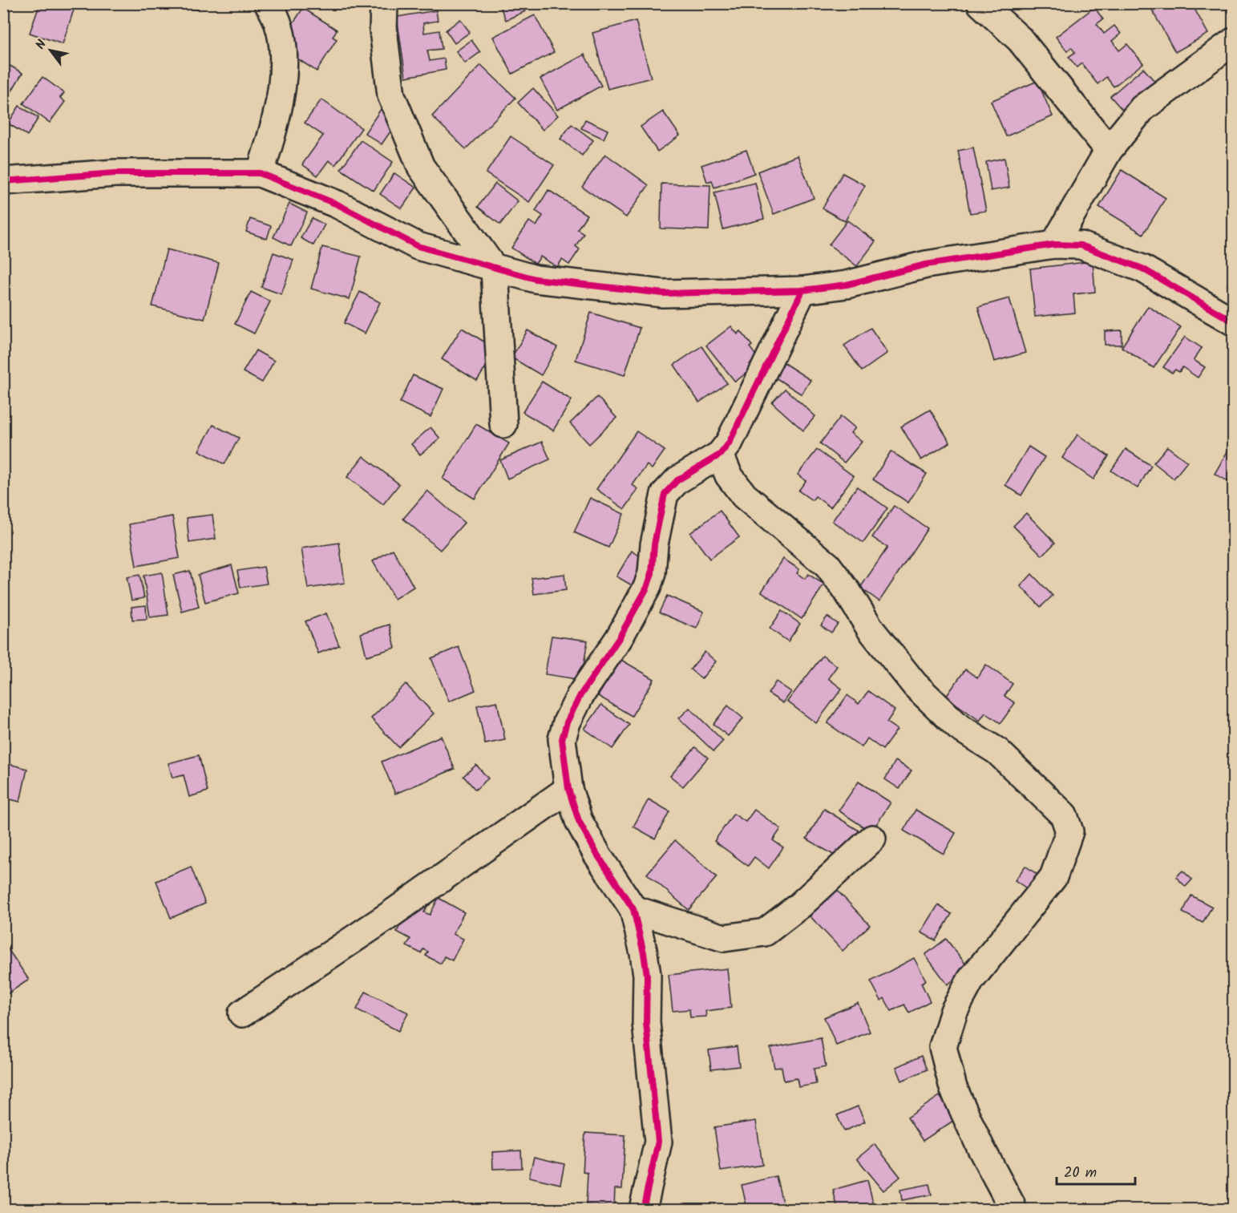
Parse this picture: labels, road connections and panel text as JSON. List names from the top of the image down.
{
  "scale_bar": "20 m",
  "north": "top left"
}
